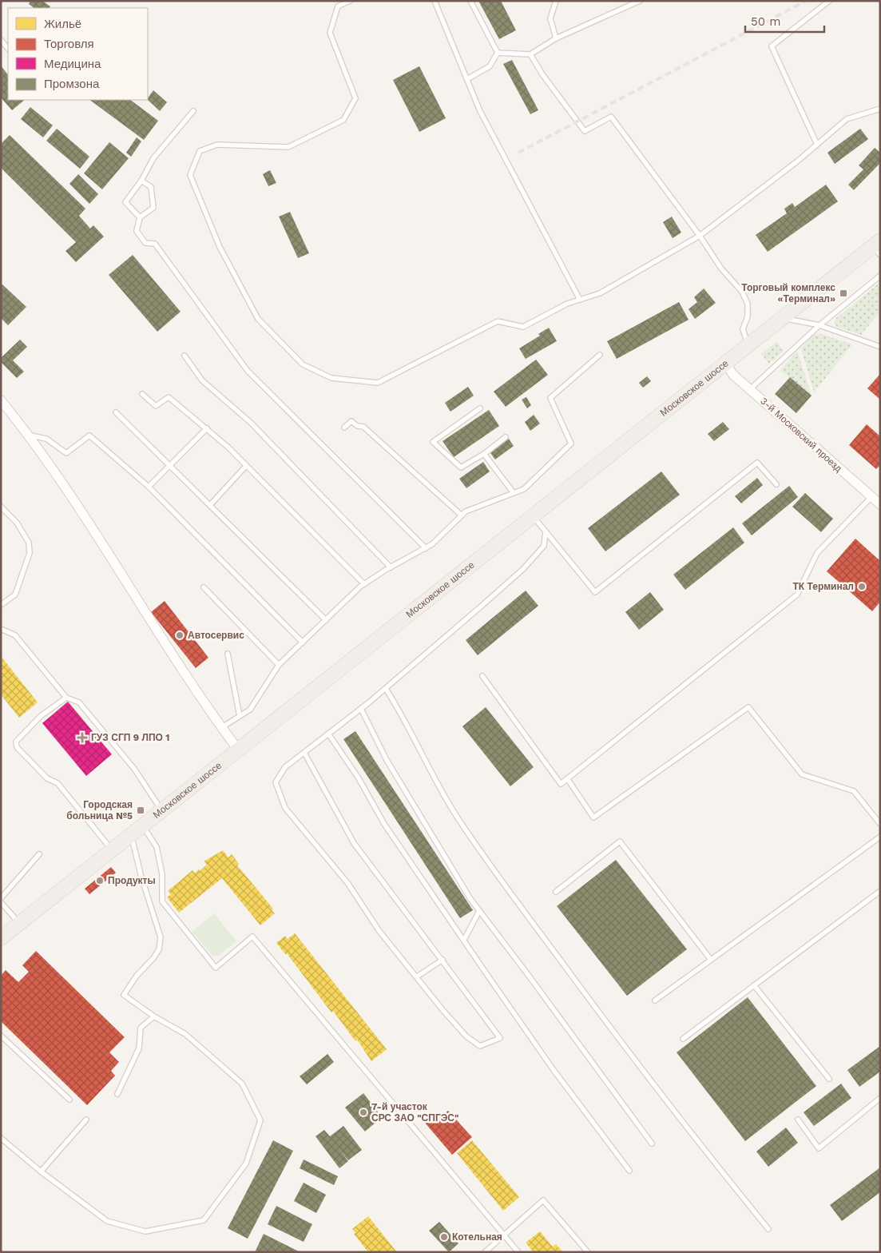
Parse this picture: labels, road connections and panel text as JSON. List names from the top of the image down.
{
  "streets": {
    "main road": ["Московское шоссе"],
    "street": ["3-й Московский проезд"]
  },
  "crossings": [
    ["Московское шоссе", "3-й Московский проезд"]
  ],
  "places": {
    "transit": ["Торговый комплекс «Терминал»", "Городская больница №5"],
    "other": [
      "ТК Терминал",
      "Автосервис",
      "Продукты",
      "7-й участок СРС ЗАО \"СПГЭС\"",
      "Котельная"
    ],
    "health": ["ГУЗ СГП 9 ЛПО 1"]
  },
  "legend": [
    "Жильё",
    "Торговля",
    "Медицина",
    "Промзона"
  ],
  "scale_bar": "50 m"
}
